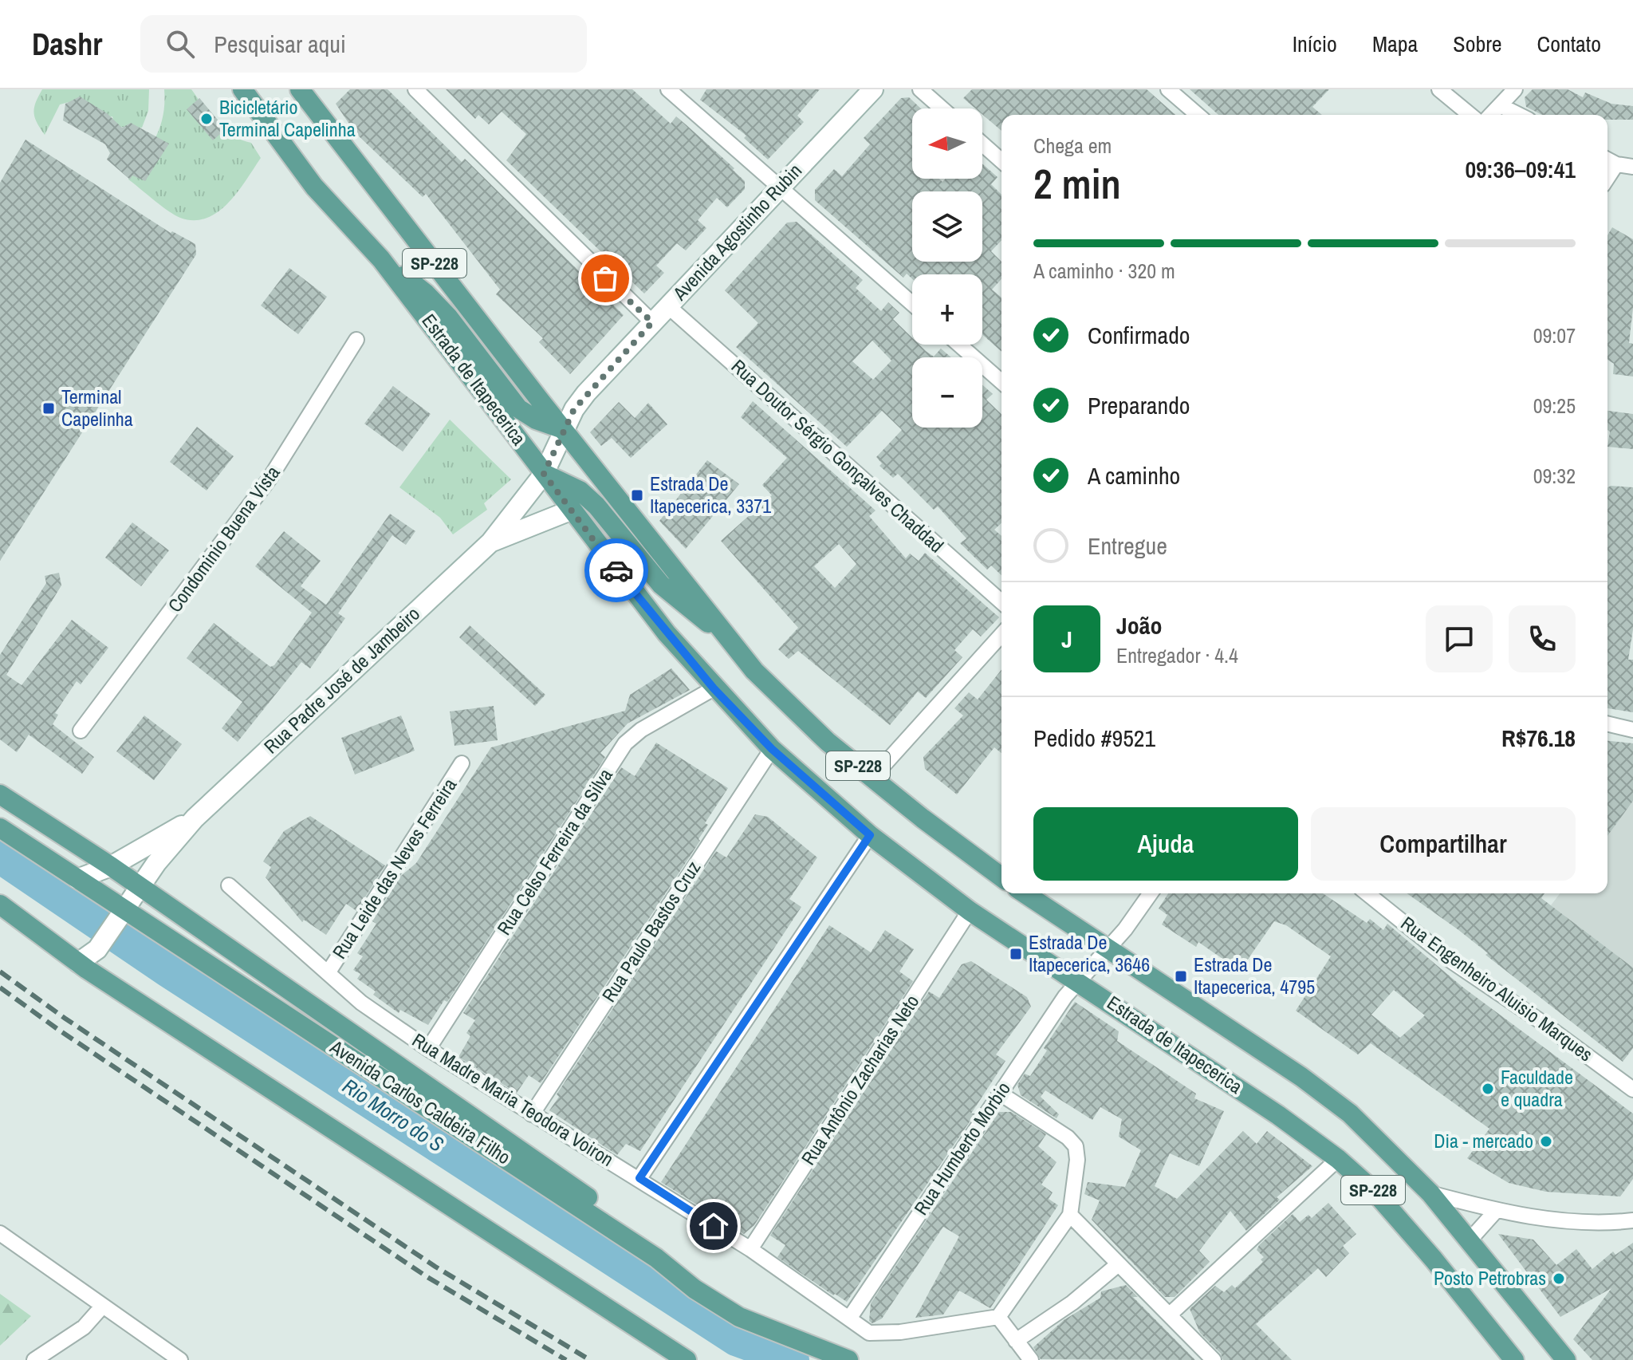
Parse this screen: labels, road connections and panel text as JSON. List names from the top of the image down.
{
  "streets": {
    "main road": [
      "Avenida Agostinho Rubin",
      "SP-228",
      "Estrada de Itapecerica",
      "Rua Padre José de Jambeiro",
      "Avenida Carlos Caldeira Filho"
    ],
    "street": [
      "Rua Doutor Sérgio Gonçalves Chaddad",
      "Condominio Buena Vista",
      "Rua Celso Ferreira da Silva",
      "Rua Leide das Neves Ferreira",
      "Rua Paulo Bastos Cruz",
      "Rua Engenheiro Aluisio Marques",
      "Rua Antônio Zacharias Neto",
      "Rua Madre Maria Teodora Voiron",
      "Rua Humberto Morbio"
    ]
  },
  "crossings": [
    ["Avenida Agostinho Rubin", "Estrada de Itapecerica"],
    ["Avenida Agostinho Rubin", "Rua Doutor Sérgio Gonçalves Chaddad"],
    ["Avenida Agostinho Rubin", "Rua Padre José de Jambeiro"],
    ["SP-228", "Rua Humberto Morbio"],
    ["Estrada de Itapecerica", "Rua Padre José de Jambeiro"],
    ["Estrada de Itapecerica", "Rua Celso Ferreira da Silva"],
    ["Estrada de Itapecerica", "Rua Paulo Bastos Cruz"],
    ["Estrada de Itapecerica", "Rua Antônio Zacharias Neto"],
    ["Estrada de Itapecerica", "Rua Humberto Morbio"],
    ["Rua Padre José de Jambeiro", "Avenida Carlos Caldeira Filho"],
    ["Rua Celso Ferreira da Silva", "Rua Madre Maria Teodora Voiron"],
    ["Rua Leide das Neves Ferreira", "Rua Madre Maria Teodora Voiron"],
    ["Rua Paulo Bastos Cruz", "Rua Madre Maria Teodora Voiron"],
    ["Rua Antônio Zacharias Neto", "Rua Madre Maria Teodora Voiron"],
    ["Rua Madre Maria Teodora Voiron", "Rua Humberto Morbio"]
  ],
  "water": ["Rio Morro do S"],
  "places": {
    "other": [
      "Bicicletário Terminal Capelinha",
      "Faculdade e quadra",
      "Dia - mercado",
      "Posto Petrobras"
    ],
    "transit": [
      "Terminal Capelinha",
      "Estrada De Itapecerica, 3371",
      "Estrada De Itapecerica, 3646",
      "Estrada De Itapecerica, 4795"
    ]
  },
  "north": "left",
  "page": {
    "header": "Dashr",
    "search": "Pesquisar aqui",
    "nav": [
      "Início",
      "Mapa",
      "Sobre",
      "Contato"
    ],
    "map_buttons": ["+", "−"],
    "heading": ["2 min", "Chega em", "09:36–09:41"],
    "panel": [
      "João",
      "Entregador · 4.4",
      "Pedido #9521",
      "R$76.18"
    ],
    "bar": "A caminho · 320 m",
    "list": [
      ["Confirmado", "09:07"],
      ["Preparando", "09:25"],
      ["A caminho", "09:32"],
      "Entregue"
    ],
    "round": "J",
    "buttons": ["Ajuda", "Compartilhar"]
  }
}
